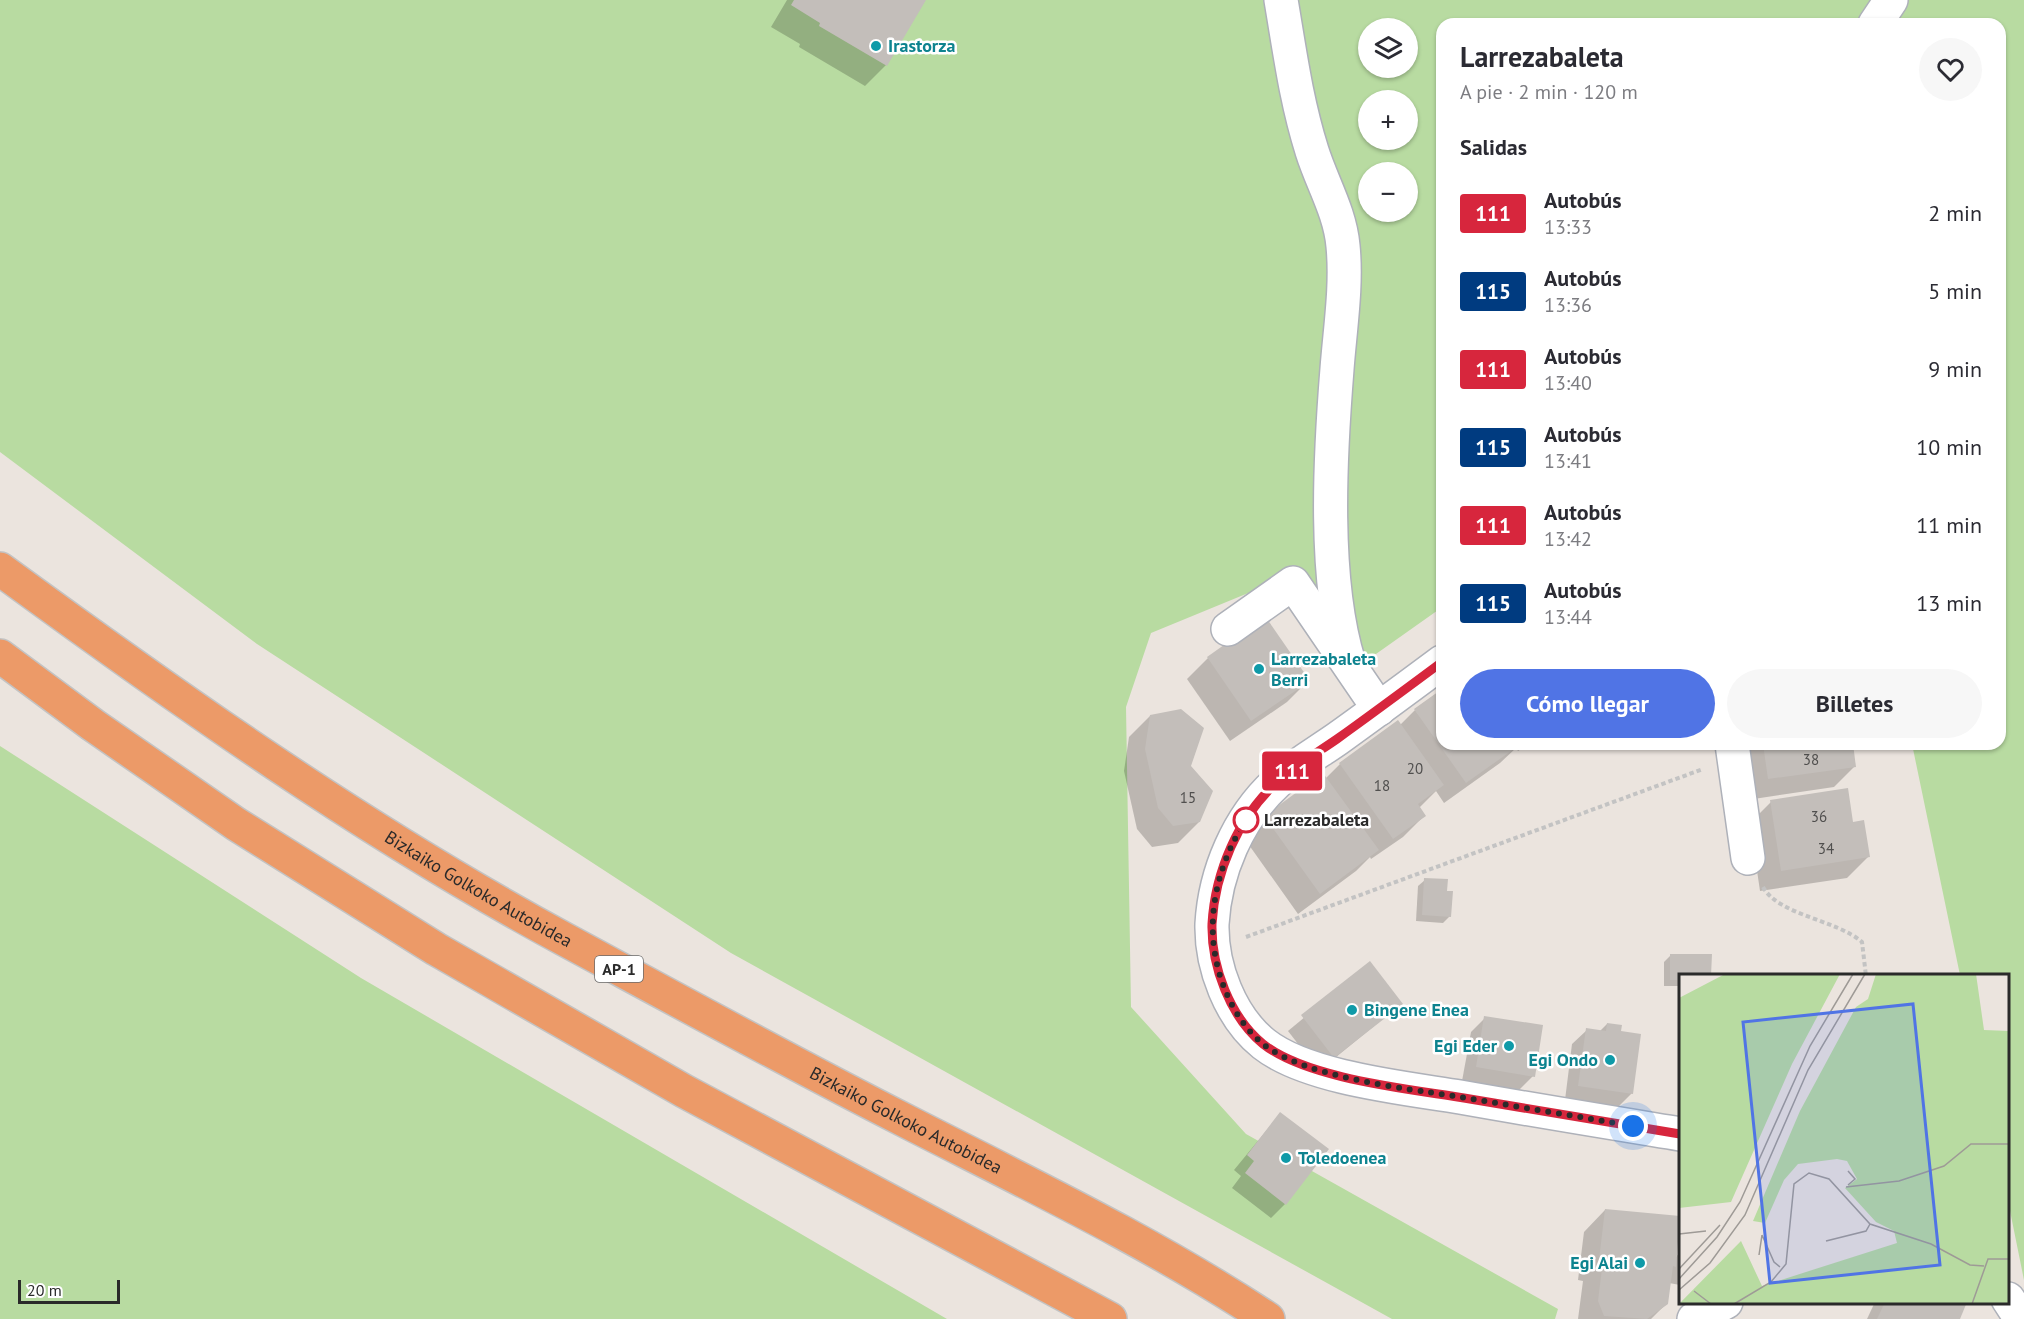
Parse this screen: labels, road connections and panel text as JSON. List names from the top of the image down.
{
  "streets": {
    "highway": ["Bizkaiko Golkoko Autobidea", "AP-1"]
  },
  "places": [
    "Irastorza",
    "Larrezabaleta Berri",
    "Larrezabaleta",
    "Bingene Enea",
    "Egi Eder",
    "Egi Ondo",
    "Toledoenea",
    "Egi Alai"
  ],
  "lines": ["bus line 111"],
  "house_numbers": [
    "38",
    "20",
    "18",
    "15",
    "36",
    "34"
  ],
  "scale_bar": "20 m",
  "page": {
    "on_map": "111",
    "map_buttons": ["+", "−"],
    "heading": [
      ["Larrezabaleta", "A pie · 2 min · 120 m"],
      "Salidas"
    ],
    "list": [
      {
        "mark": "111",
        "name": "Autobús",
        "note": "13:33",
        "value": "2 min"
      },
      {
        "mark": "115",
        "name": "Autobús",
        "note": "13:36",
        "value": "5 min"
      },
      {
        "mark": "111",
        "name": "Autobús",
        "note": "13:40",
        "value": "9 min"
      },
      {
        "mark": "115",
        "name": "Autobús",
        "note": "13:41",
        "value": "10 min"
      },
      {
        "mark": "111",
        "name": "Autobús",
        "note": "13:42",
        "value": "11 min"
      },
      {
        "mark": "115",
        "name": "Autobús",
        "note": "13:44",
        "value": "13 min"
      }
    ],
    "buttons": ["Cómo llegar", "Billetes"],
    "scale": "20 m"
  }
}
